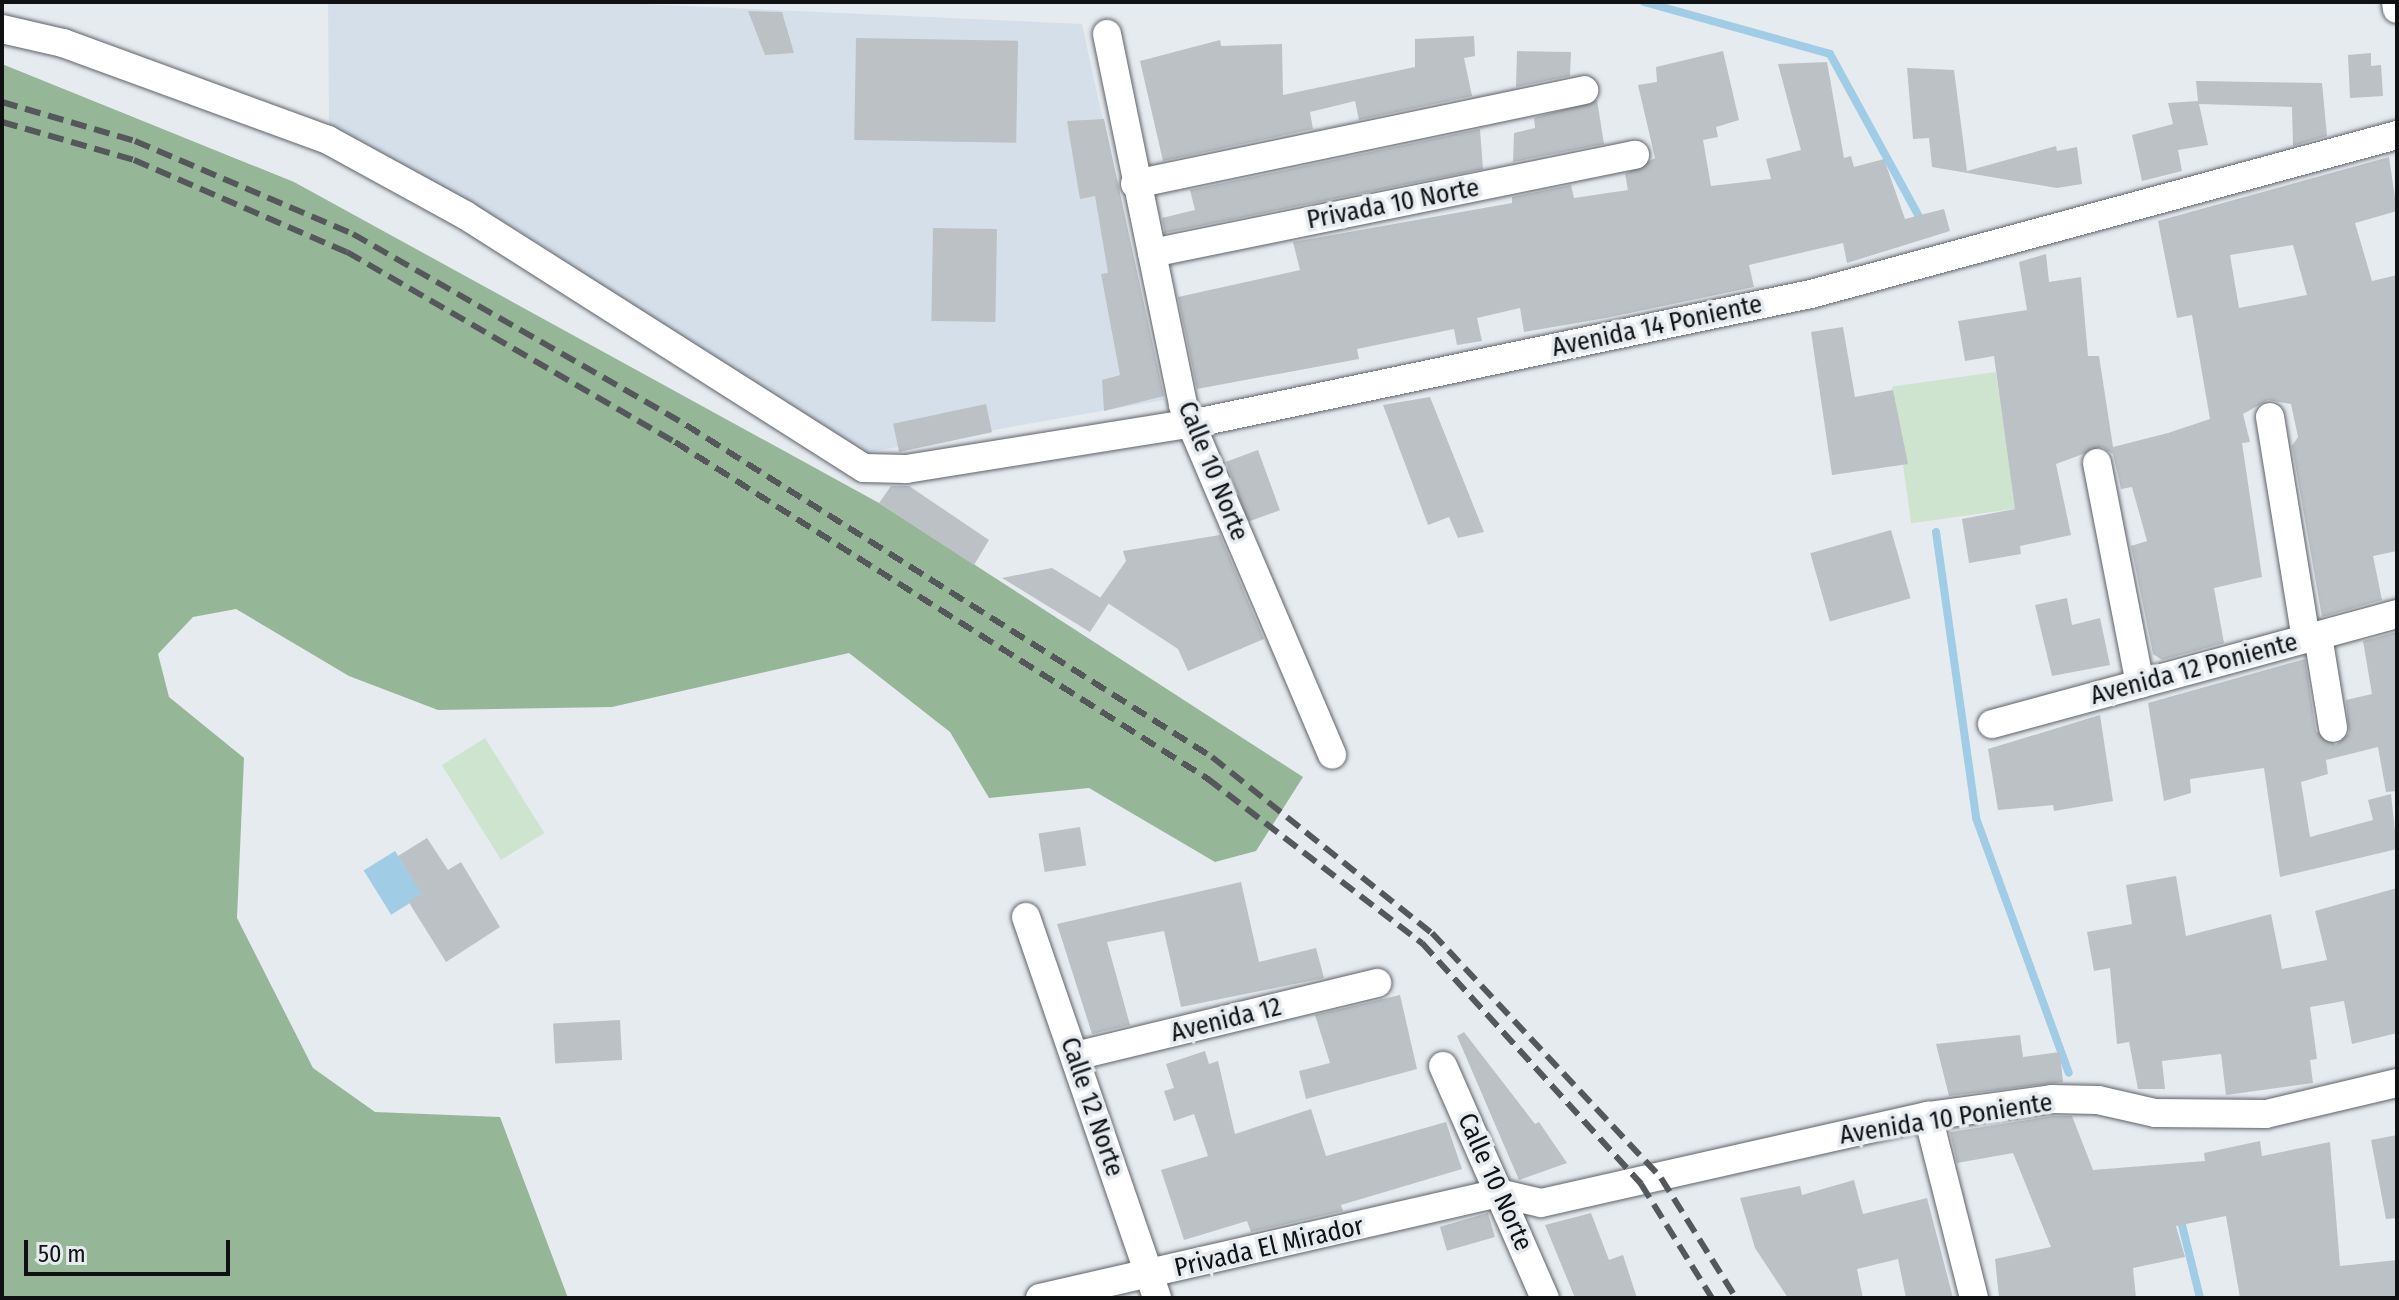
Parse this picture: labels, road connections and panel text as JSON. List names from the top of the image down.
{
  "streets": {
    "street": [
      "Privada 10 Norte",
      "Avenida 14 Poniente",
      "Calle 10 Norte",
      "Avenida 12 Poniente",
      "Avenida 12",
      "Calle 12 Norte",
      "Avenida 10 Poniente",
      "Privada El Mirador"
    ]
  },
  "crossings": [
    ["Privada 10 Norte", "Calle 10 Norte"],
    ["Avenida 14 Poniente", "Calle 10 Norte"],
    ["Calle 10 Norte", "Avenida 10 Poniente"],
    ["Calle 10 Norte", "Privada El Mirador"],
    ["Avenida 12", "Calle 12 Norte"],
    ["Calle 12 Norte", "Privada El Mirador"],
    ["Avenida 10 Poniente", "Privada El Mirador"]
  ],
  "scale_bar": "50 m"
}
